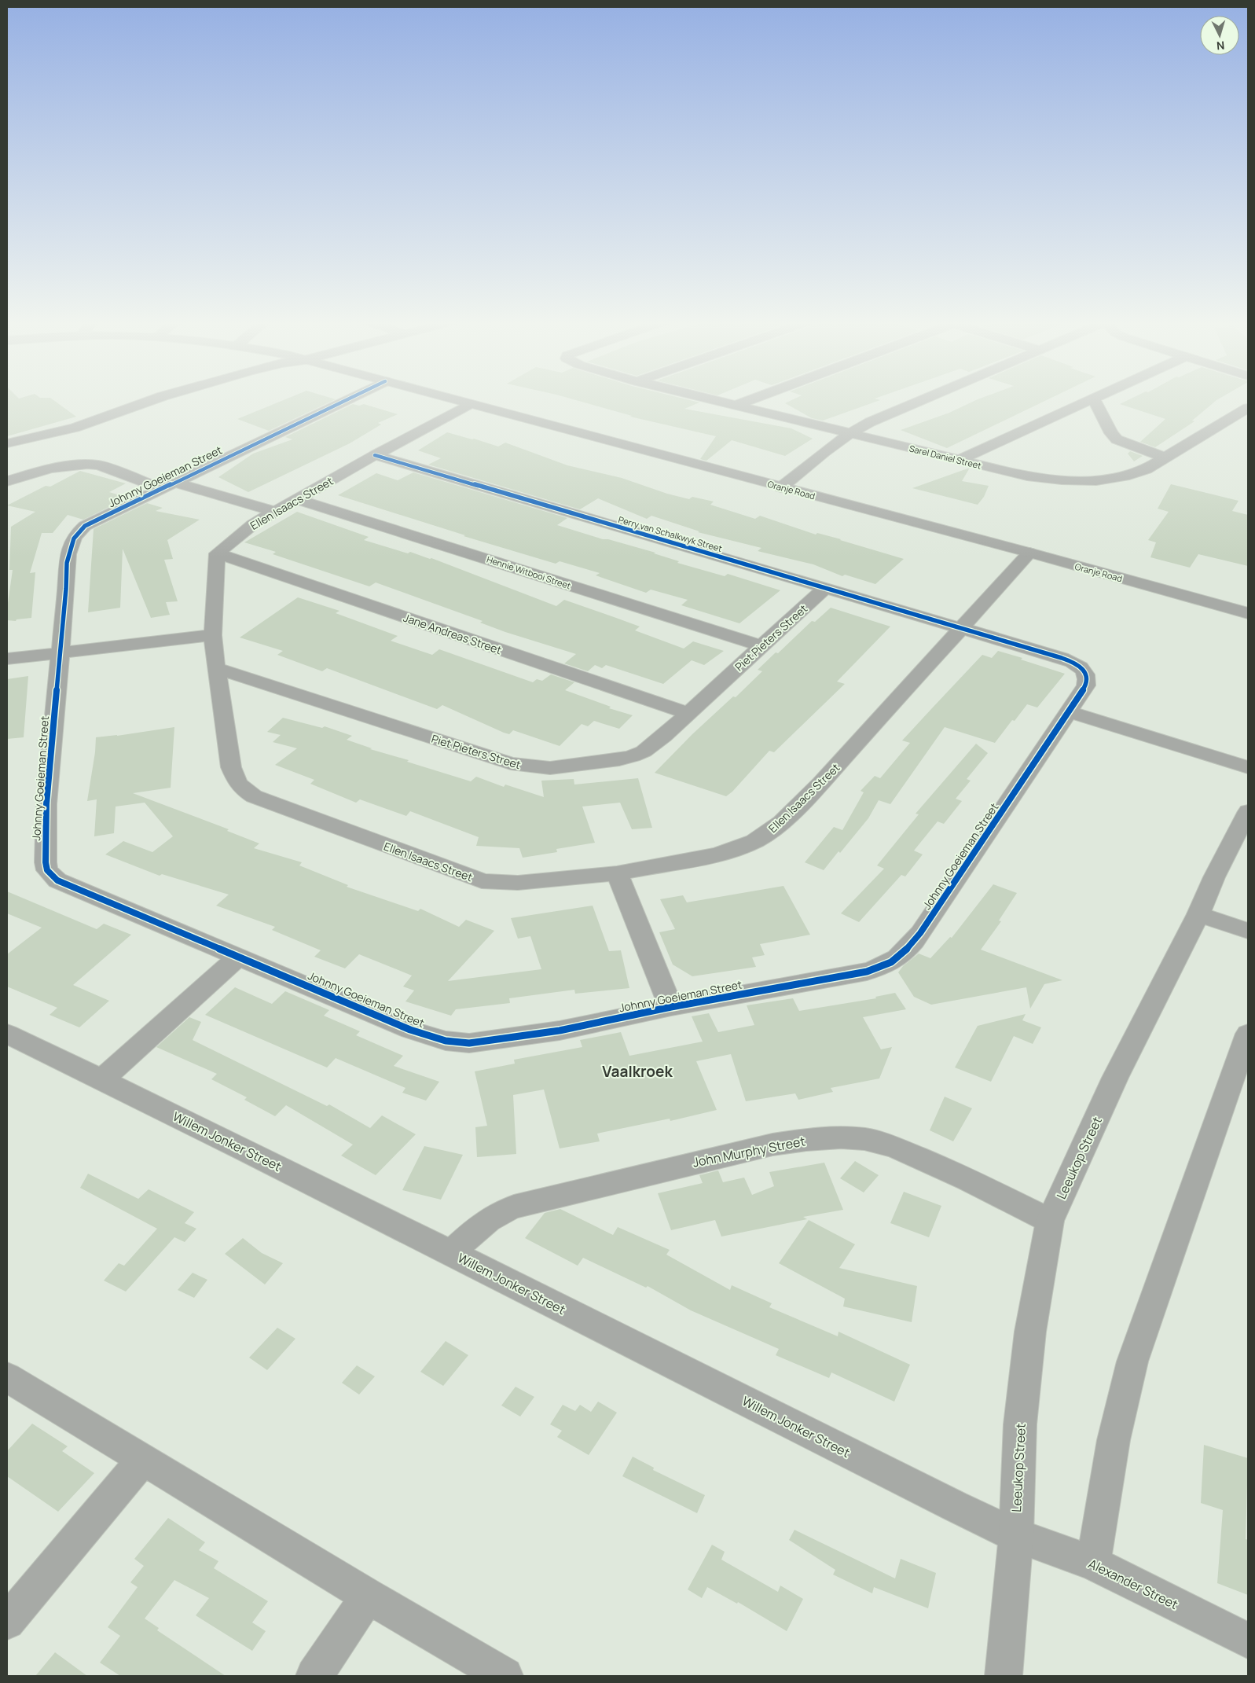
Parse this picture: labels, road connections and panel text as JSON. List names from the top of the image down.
{
  "streets": {
    "street": [
      "Sarel Daniel Street",
      "Johnny Goeieman Street",
      "Oranje Road",
      "Ellen Isaacs Street",
      "Perry van Schalkwyk Street",
      "Hennie Witbooi Street",
      "Jane Andreas Street",
      "Piet Pieters Street",
      "Willem Jonker Street",
      "John Murphy Street",
      "Leeukop Street",
      "Alexander Street"
    ]
  },
  "crossings": [
    ["Johnny Goeieman Street", "Ellen Isaacs Street"],
    ["Johnny Goeieman Street", "Perry van Schalkwyk Street"],
    ["Oranje Road", "Ellen Isaacs Street"],
    ["Ellen Isaacs Street", "Perry van Schalkwyk Street"],
    ["Ellen Isaacs Street", "Hennie Witbooi Street"],
    ["Ellen Isaacs Street", "Jane Andreas Street"],
    ["Ellen Isaacs Street", "Piet Pieters Street"],
    ["Perry van Schalkwyk Street", "Piet Pieters Street"],
    ["Hennie Witbooi Street", "Piet Pieters Street"],
    ["Jane Andreas Street", "Piet Pieters Street"],
    ["Willem Jonker Street", "John Murphy Street"],
    ["Willem Jonker Street", "Leeukop Street"],
    ["Willem Jonker Street", "Alexander Street"],
    ["John Murphy Street", "Leeukop Street"],
    ["Leeukop Street", "Alexander Street"]
  ],
  "districts": ["Vaalkroek"],
  "north": "bottom"
}
